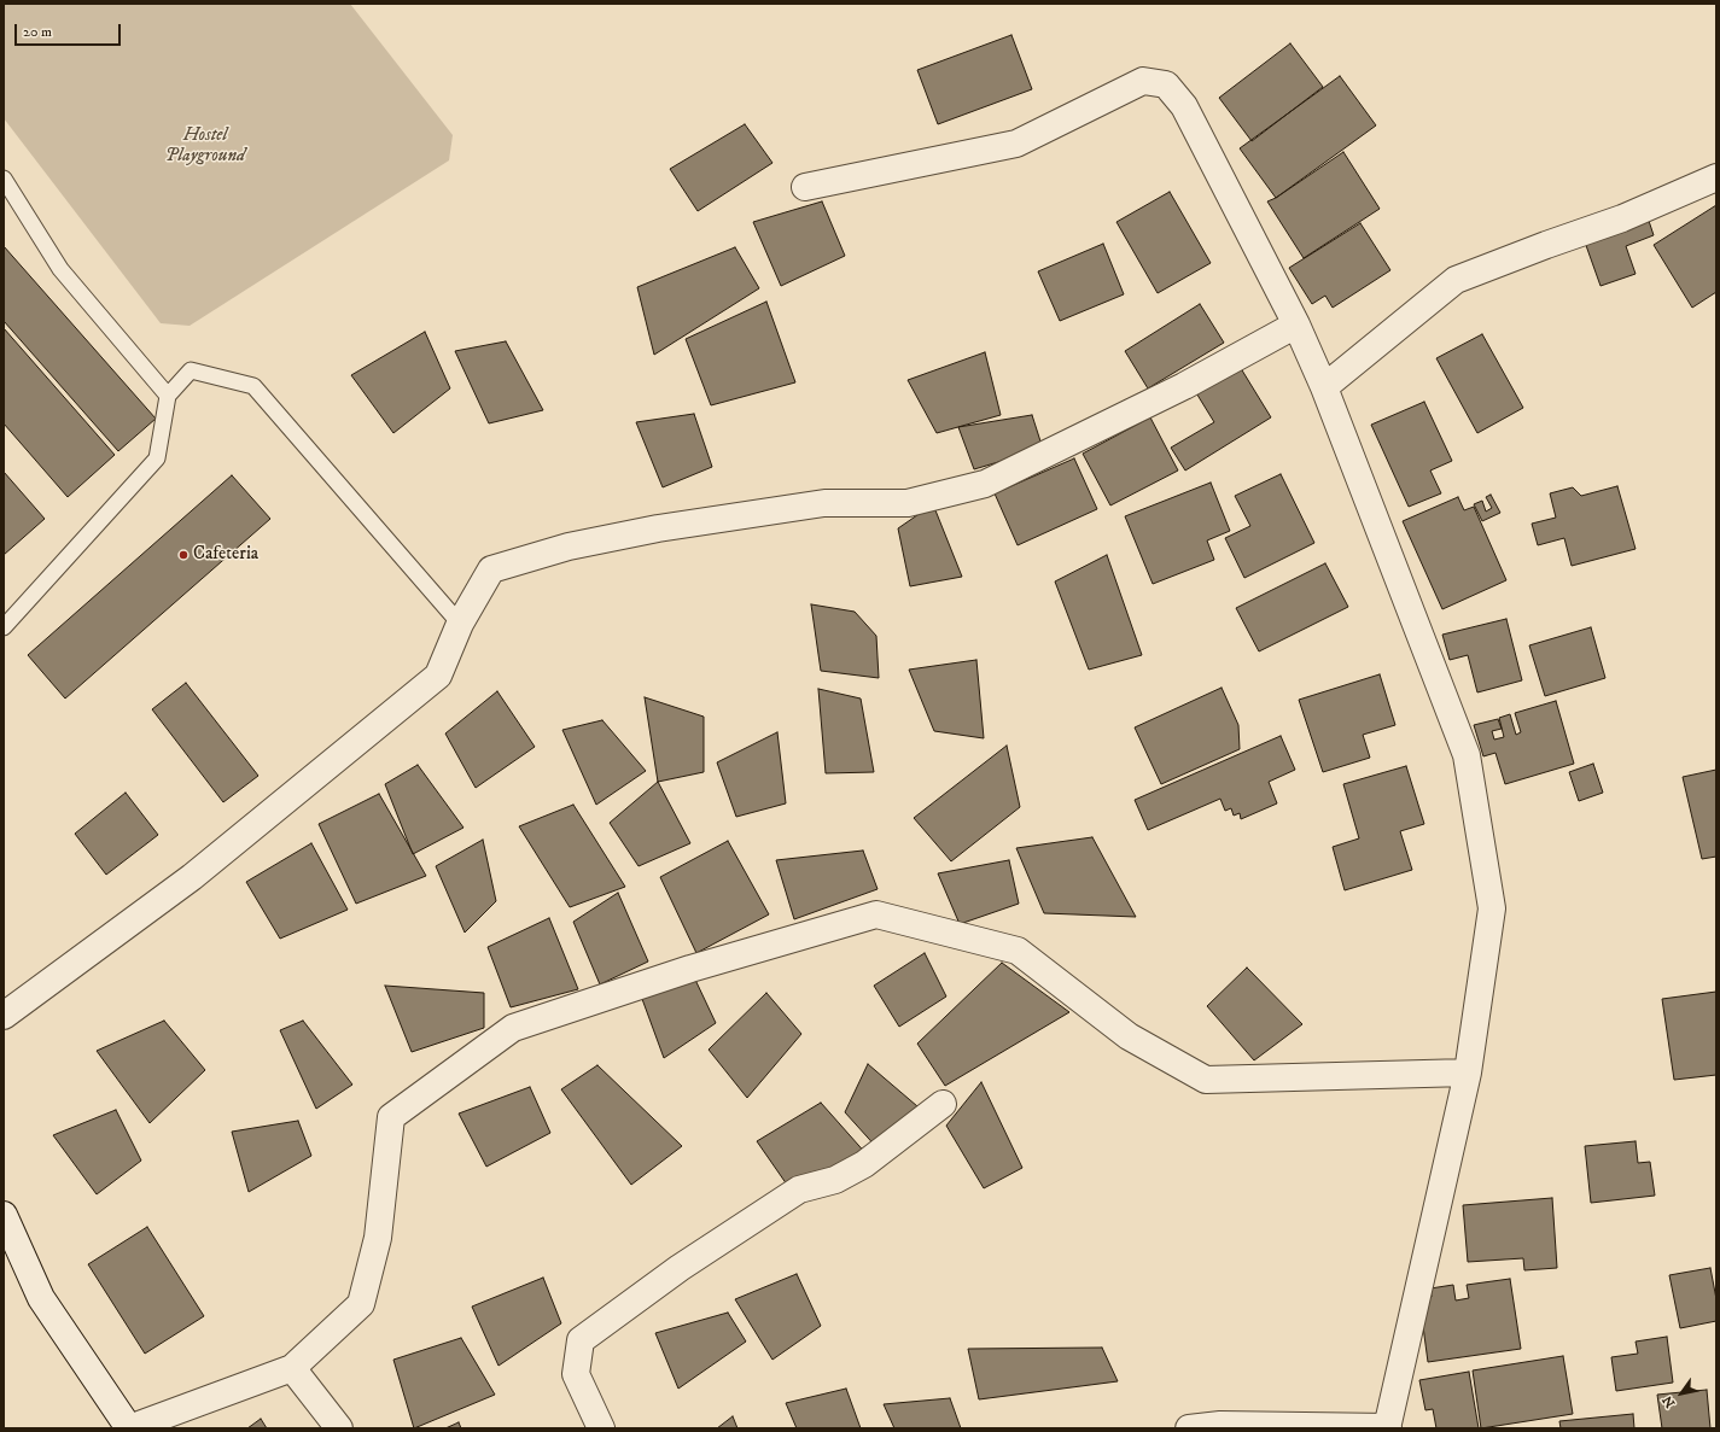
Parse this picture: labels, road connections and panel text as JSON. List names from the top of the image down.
{
  "parks": ["Hostel Playground"],
  "places": ["Cafeteria"],
  "scale_bar": "20 m",
  "north": "bottom left"
}
